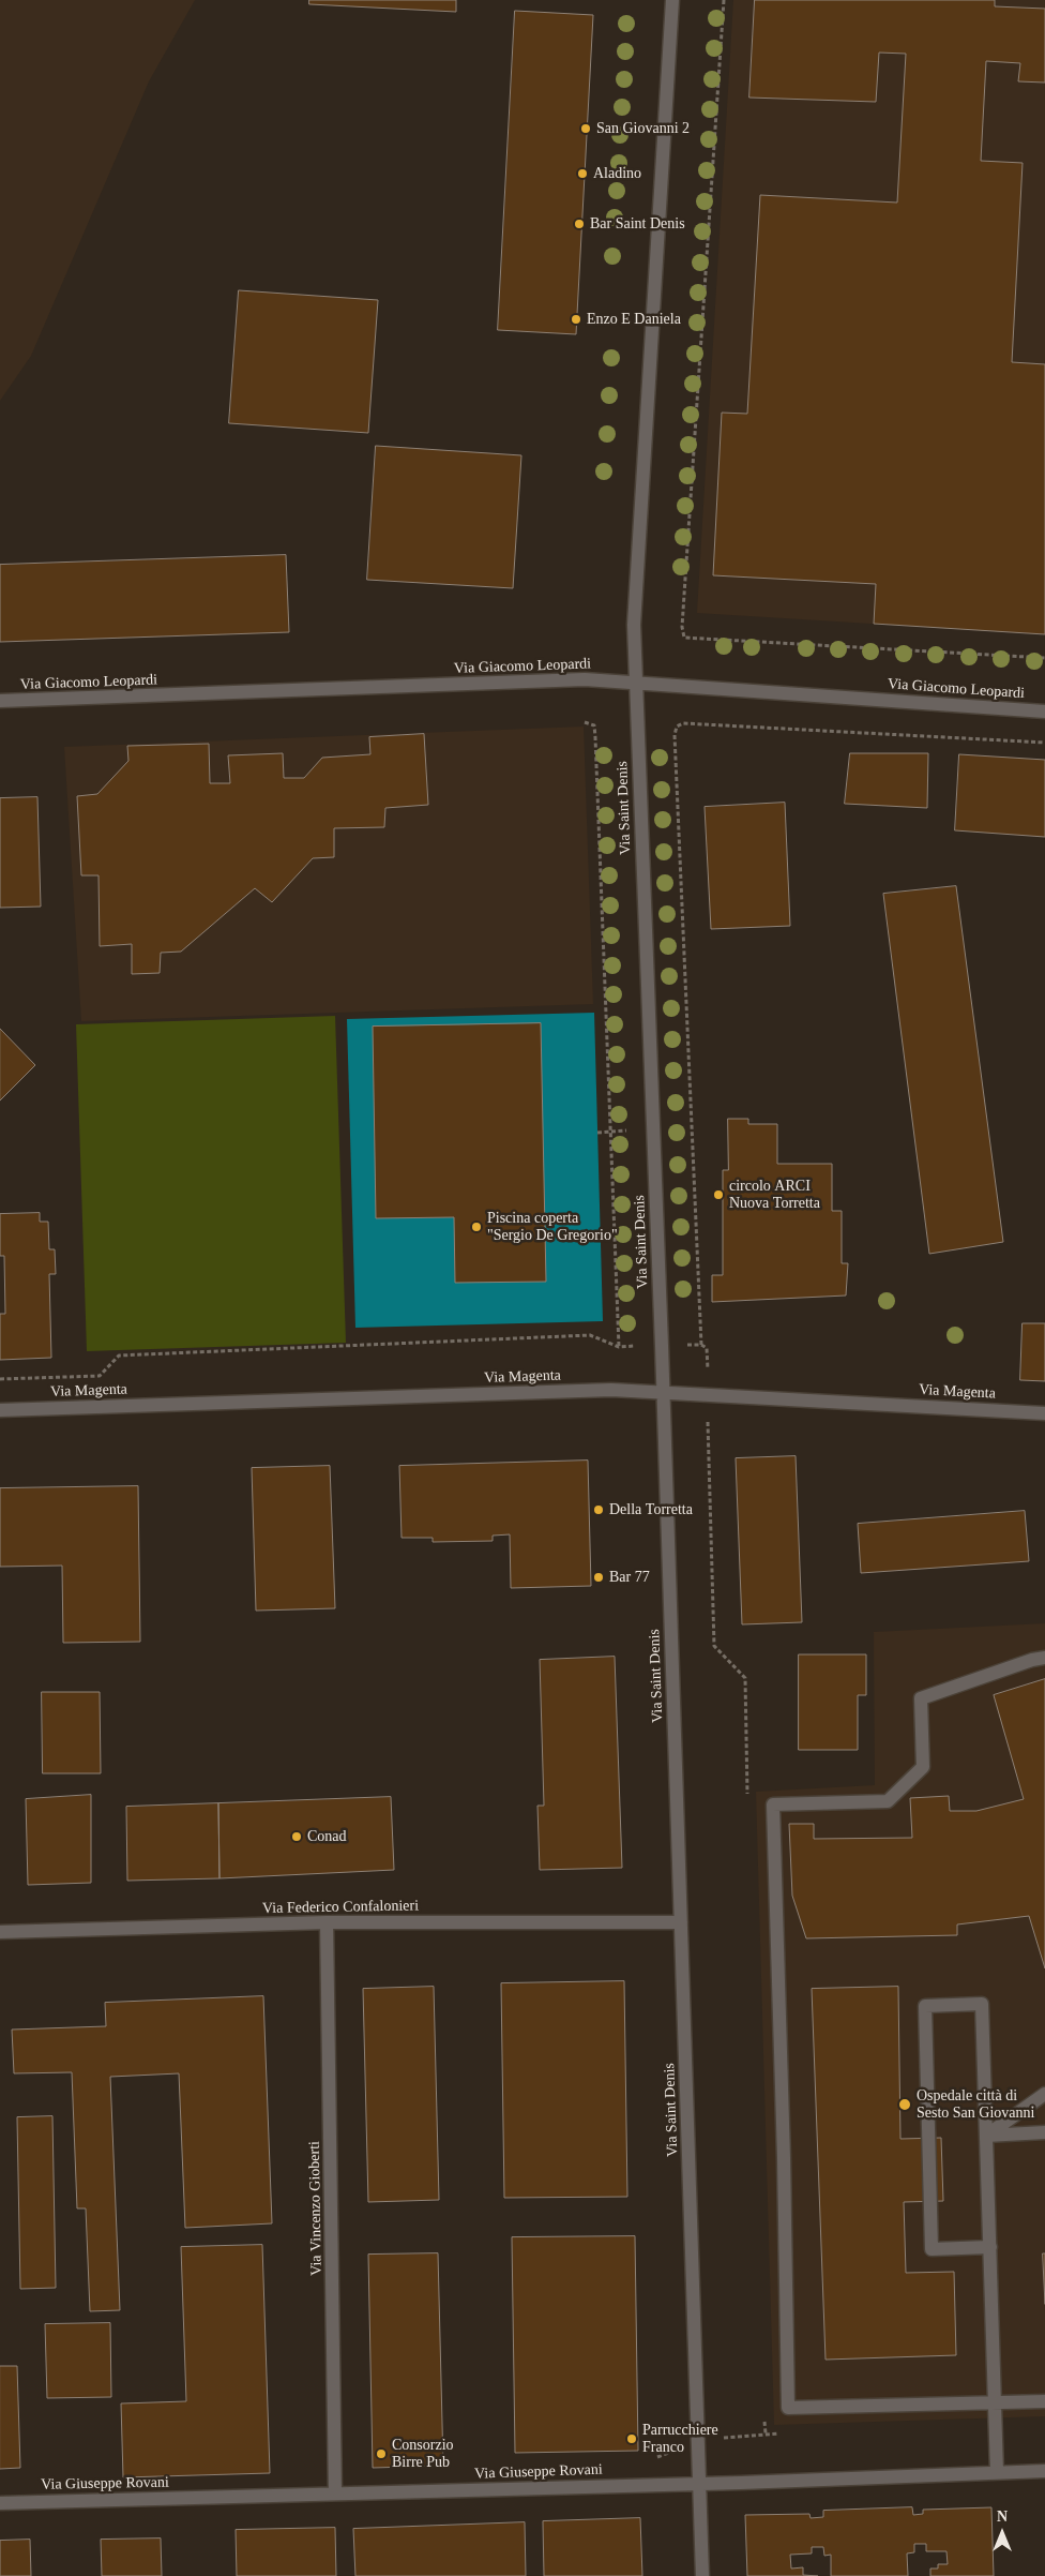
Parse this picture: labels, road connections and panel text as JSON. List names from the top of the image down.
{
  "streets": {
    "street": [
      "Via Giacomo Leopardi",
      "Via Saint Denis",
      "Via Magenta",
      "Via Federico Confalonieri",
      "Via Vincenzo Gioberti",
      "Via Giuseppe Rovani"
    ]
  },
  "crossings": [
    ["Via Giacomo Leopardi", "Via Saint Denis"],
    ["Via Saint Denis", "Via Magenta"],
    ["Via Saint Denis", "Via Federico Confalonieri"],
    ["Via Saint Denis", "Via Giuseppe Rovani"],
    ["Via Federico Confalonieri", "Via Vincenzo Gioberti"],
    ["Via Vincenzo Gioberti", "Via Giuseppe Rovani"]
  ],
  "places": [
    "San Giovanni 2",
    "Aladino",
    "Bar Saint Denis",
    "Enzo E Daniela",
    "circolo ARCI Nuova Torretta",
    "Piscina coperta \"Sergio De Gregorio\"",
    "Della Torretta",
    "Bar 77",
    "Conad",
    "Ospedale città di Sesto San Giovanni",
    "Parrucchiere Franco",
    "Consorzio Birre Pub"
  ],
  "north": "top"
}
